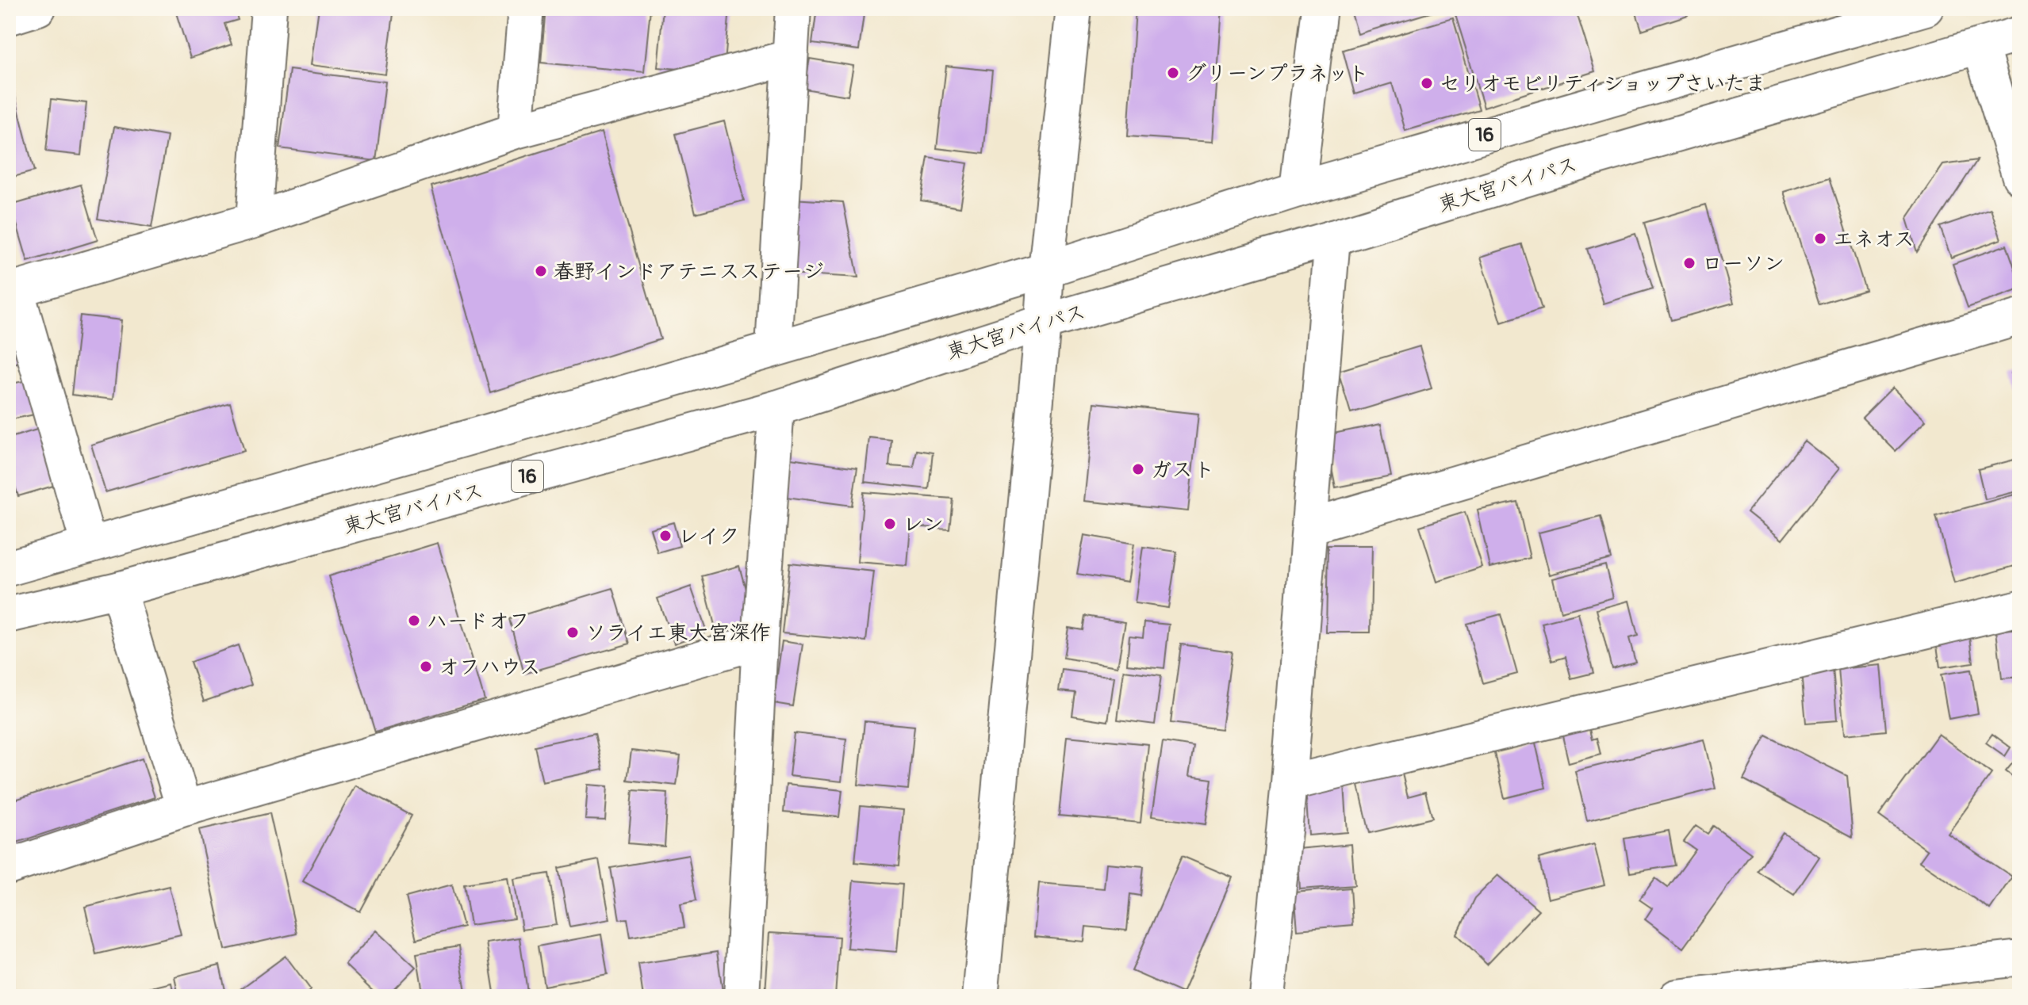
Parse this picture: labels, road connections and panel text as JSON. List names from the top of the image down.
{
  "streets": {
    "main road": ["16", "東大宮バイパス"]
  },
  "places": [
    "グリーンプラネット",
    "セリオモビリティショップさいたま",
    "エネオス",
    "ローソン",
    "春野インドアテニスステージ",
    "ガスト",
    "レン",
    "レイク",
    "ハードオフ",
    "ソライエ東大宮深作",
    "オフハウス"
  ]
}
